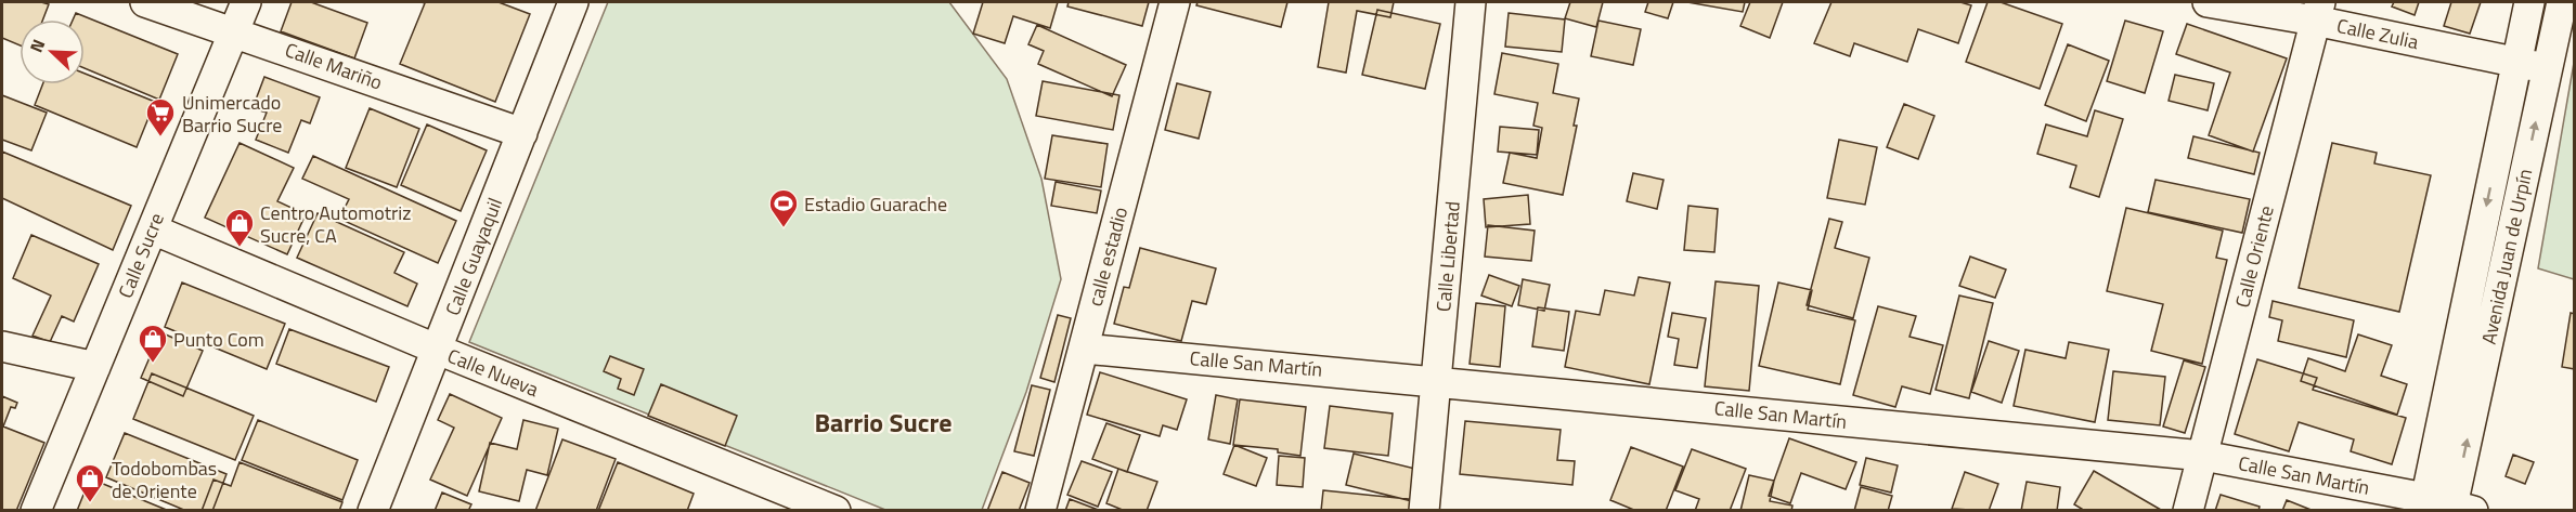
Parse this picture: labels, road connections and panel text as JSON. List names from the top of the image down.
{
  "streets": {
    "street": [
      "Calle Zulia",
      "Calle Mariño",
      "Calle Sucre",
      "Calle Guayaquil",
      "calle estadio",
      "Calle Libertad",
      "Calle Oriente",
      "Avenida Juan de Urpín",
      "Calle San Martín",
      "Calle Nueva"
    ]
  },
  "crossings": [
    ["Calle Zulia", "Calle Oriente"],
    ["Calle Zulia", "Avenida Juan de Urpín"],
    ["Calle Mariño", "Calle Sucre"],
    ["Calle Mariño", "Calle Guayaquil"],
    ["Calle Sucre", "Calle Nueva"],
    ["Calle Guayaquil", "Calle Nueva"],
    ["calle estadio", "Calle San Martín"],
    ["Calle Libertad", "Calle San Martín"],
    ["Calle Oriente", "Calle San Martín"],
    ["Avenida Juan de Urpín", "Calle San Martín"]
  ],
  "districts": ["Barrio Sucre"],
  "places": {
    "supermarket": ["Unimercado Barrio Sucre"],
    "sports": ["Estadio Guarache"],
    "shop": ["Centro Automotriz Sucre, CA", "Punto Com", "Todobombas de Oriente"]
  },
  "north": "top left"
}
